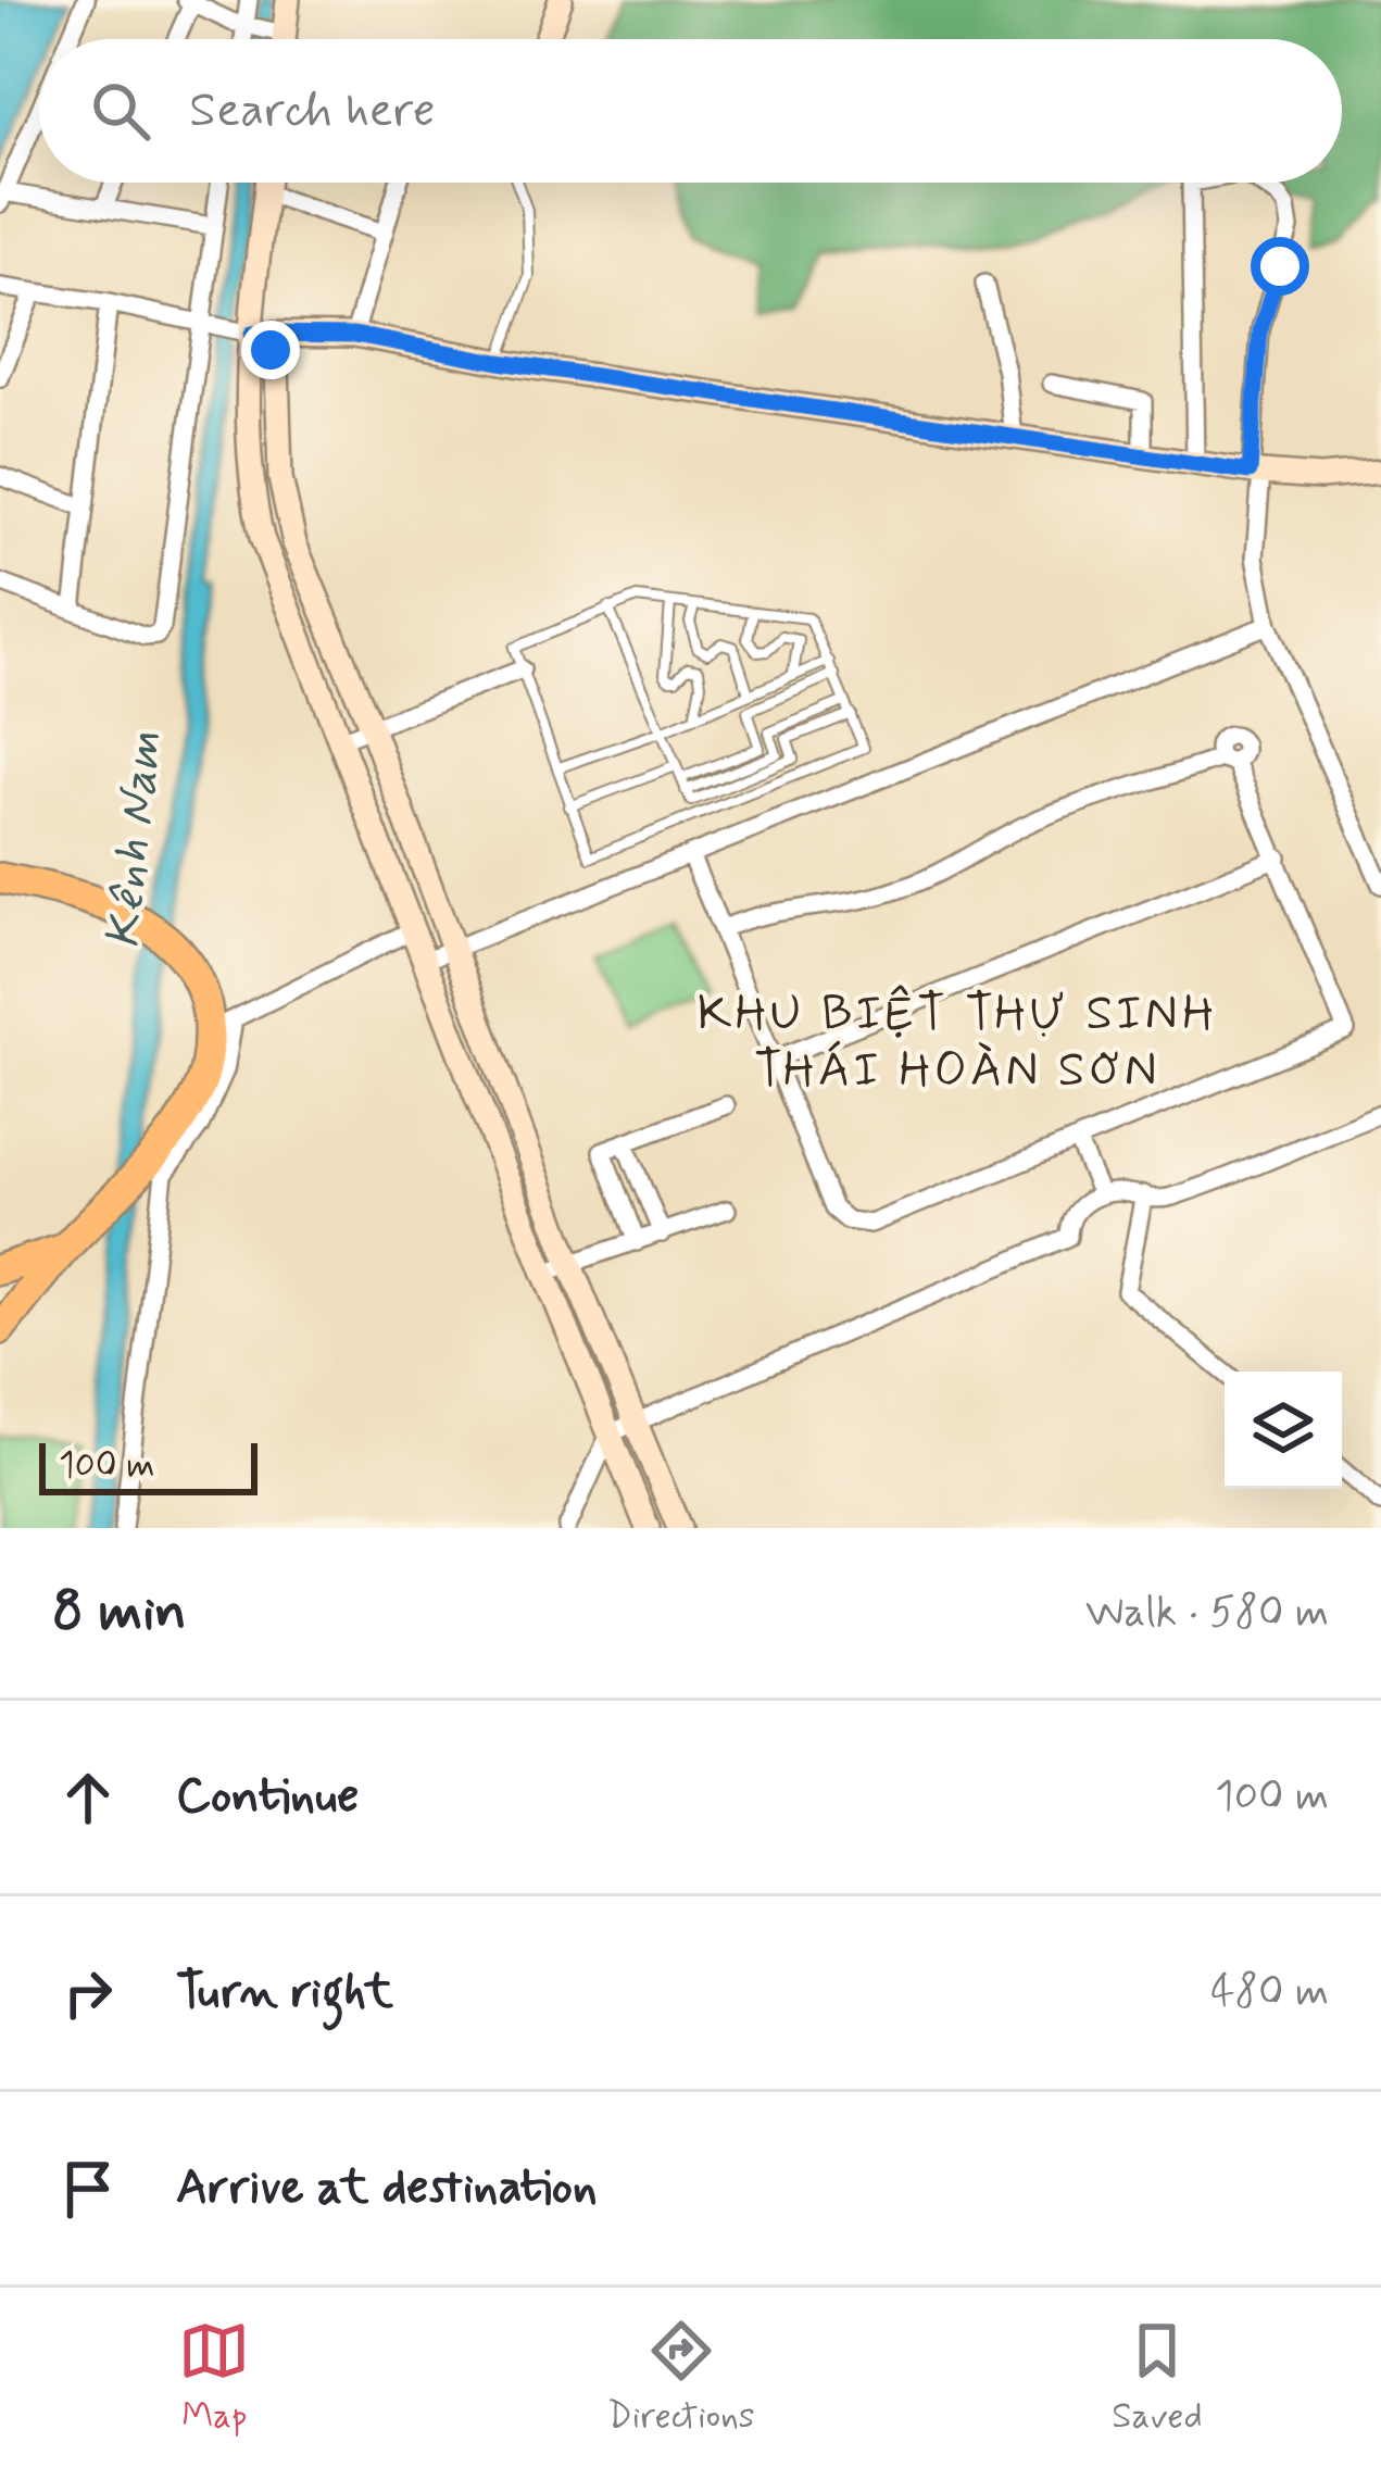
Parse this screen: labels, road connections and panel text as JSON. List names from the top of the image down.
{
  "districts": ["KHU BIỆT THỰ SINH THÁI HOÀN SƠN"],
  "water": ["Kênh Nam"],
  "scale_bar": "100 m",
  "page": {
    "search": "Search here",
    "scale": "100 m",
    "heading": ["8 min", "Walk · 580 m"],
    "list": [
      ["Continue", "100 m"],
      ["Turn right", "480 m"],
      "Arrive at destination"
    ],
    "nav": ["Map", "Directions", "Saved"]
  }
}
